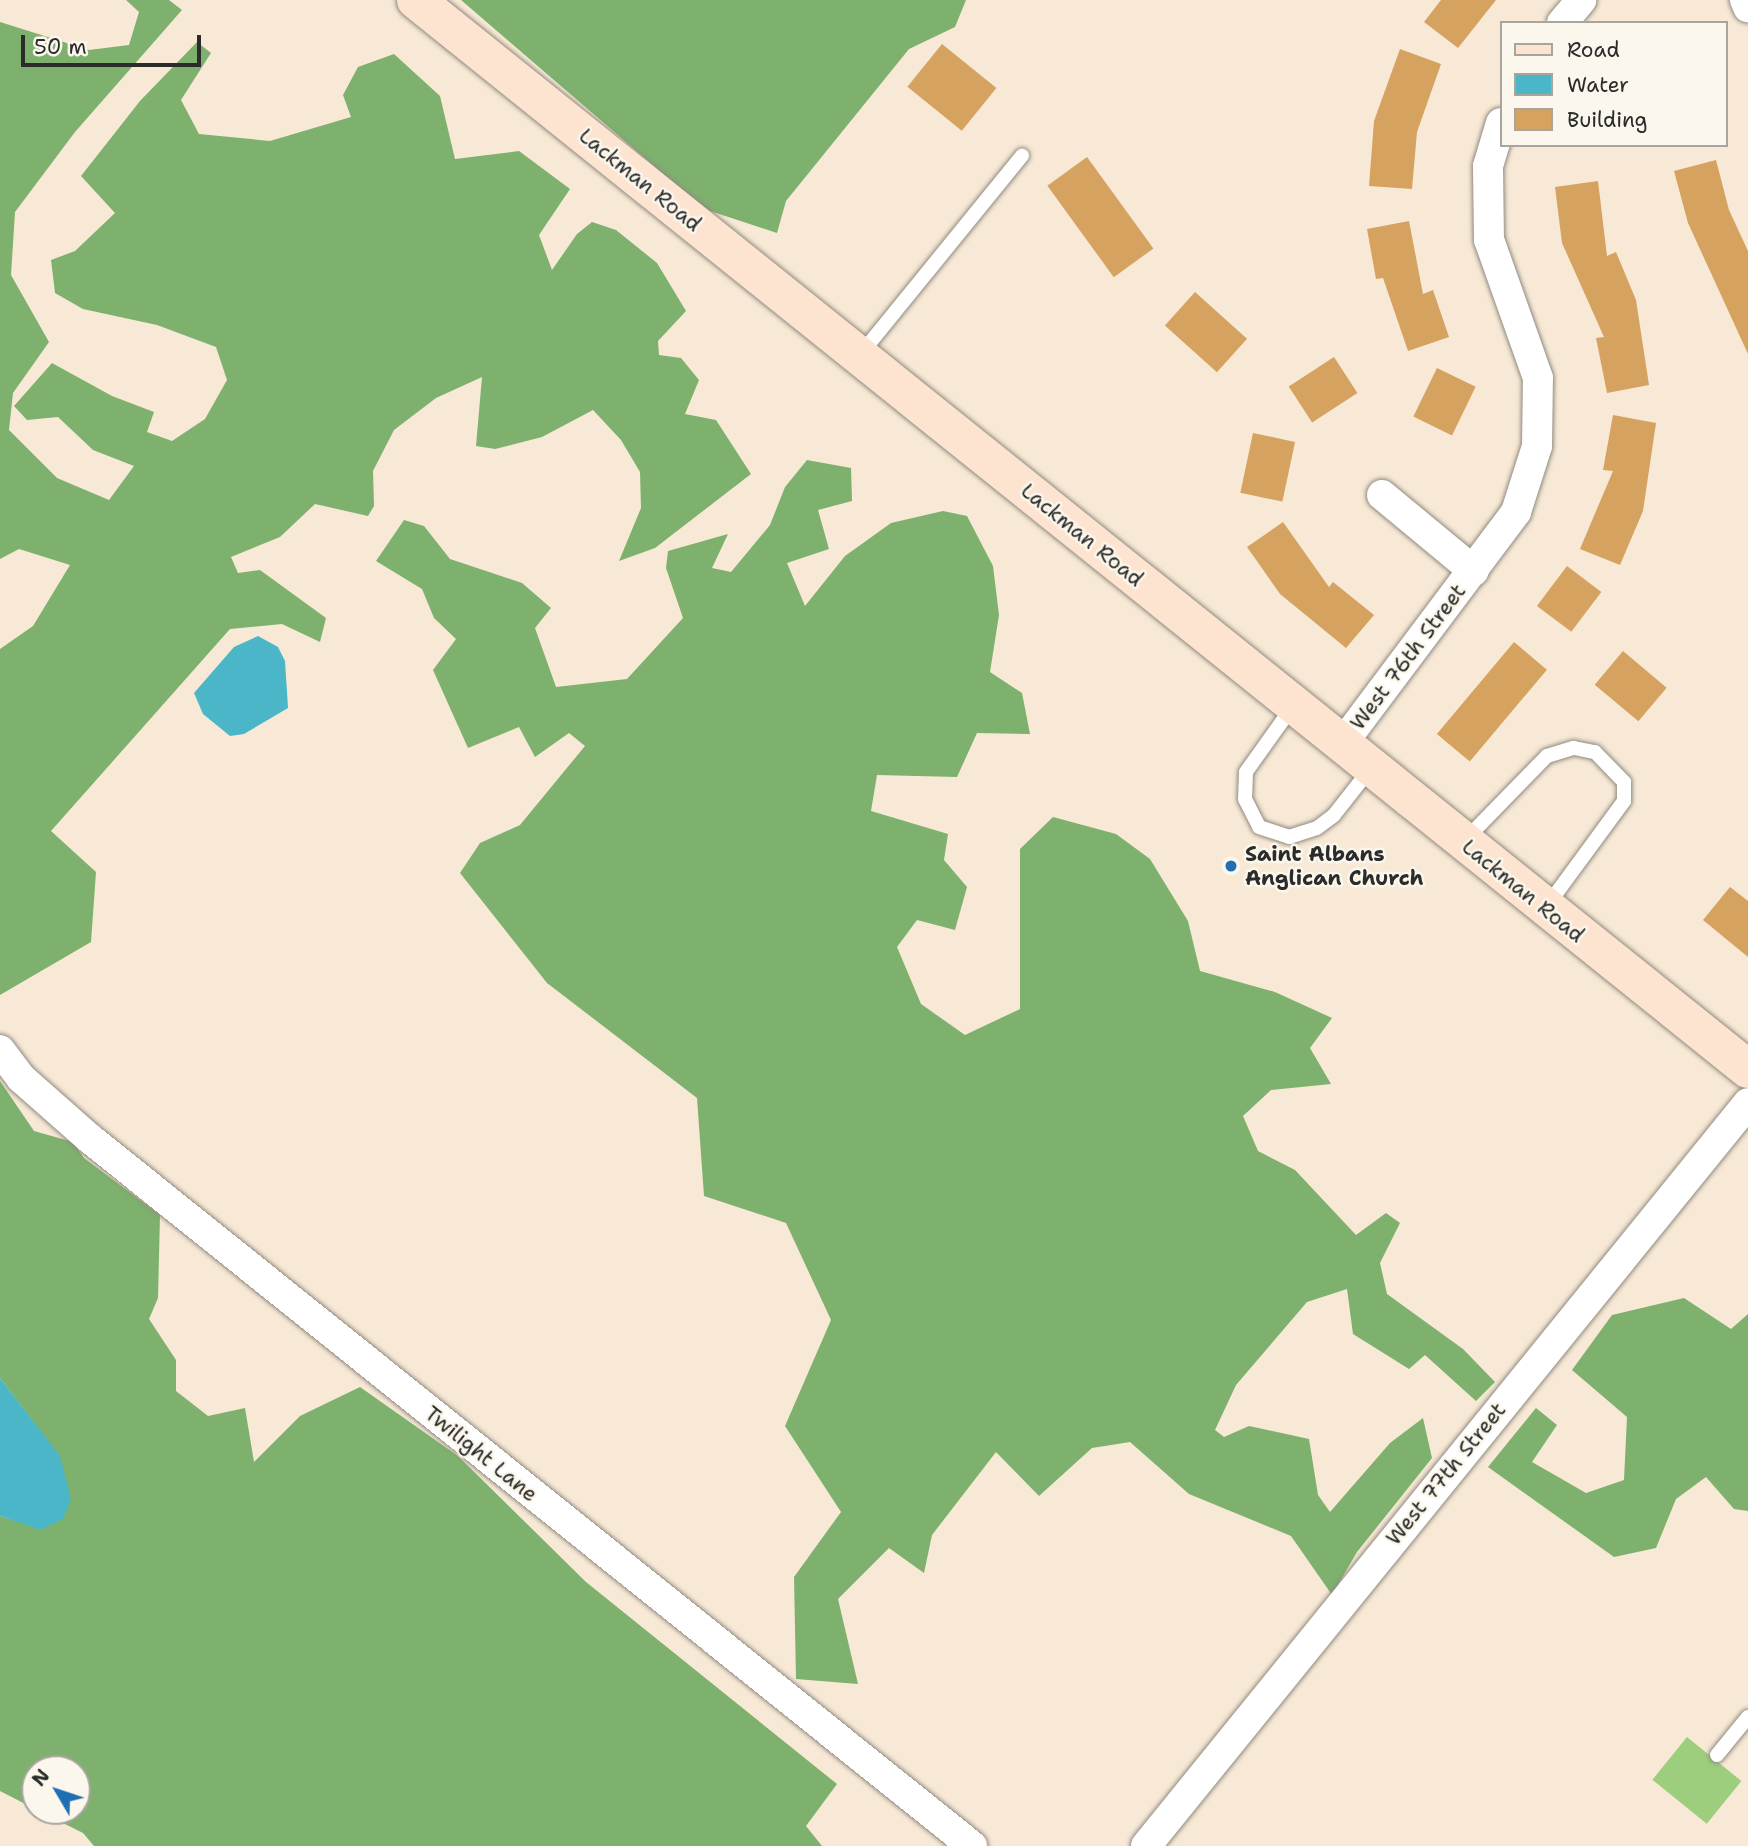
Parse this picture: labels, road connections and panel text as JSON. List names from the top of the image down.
{
  "streets": {
    "main road": ["Lackman Road"],
    "street": ["West 76th Street", "Twilight Lane", "West 77th Street"]
  },
  "crossings": [
    ["Lackman Road", "West 76th Street"]
  ],
  "places": ["Saint Albans Anglican Church"],
  "legend": ["Road", "Water", "Building"],
  "scale_bar": "50 m",
  "north": "top left"
}
